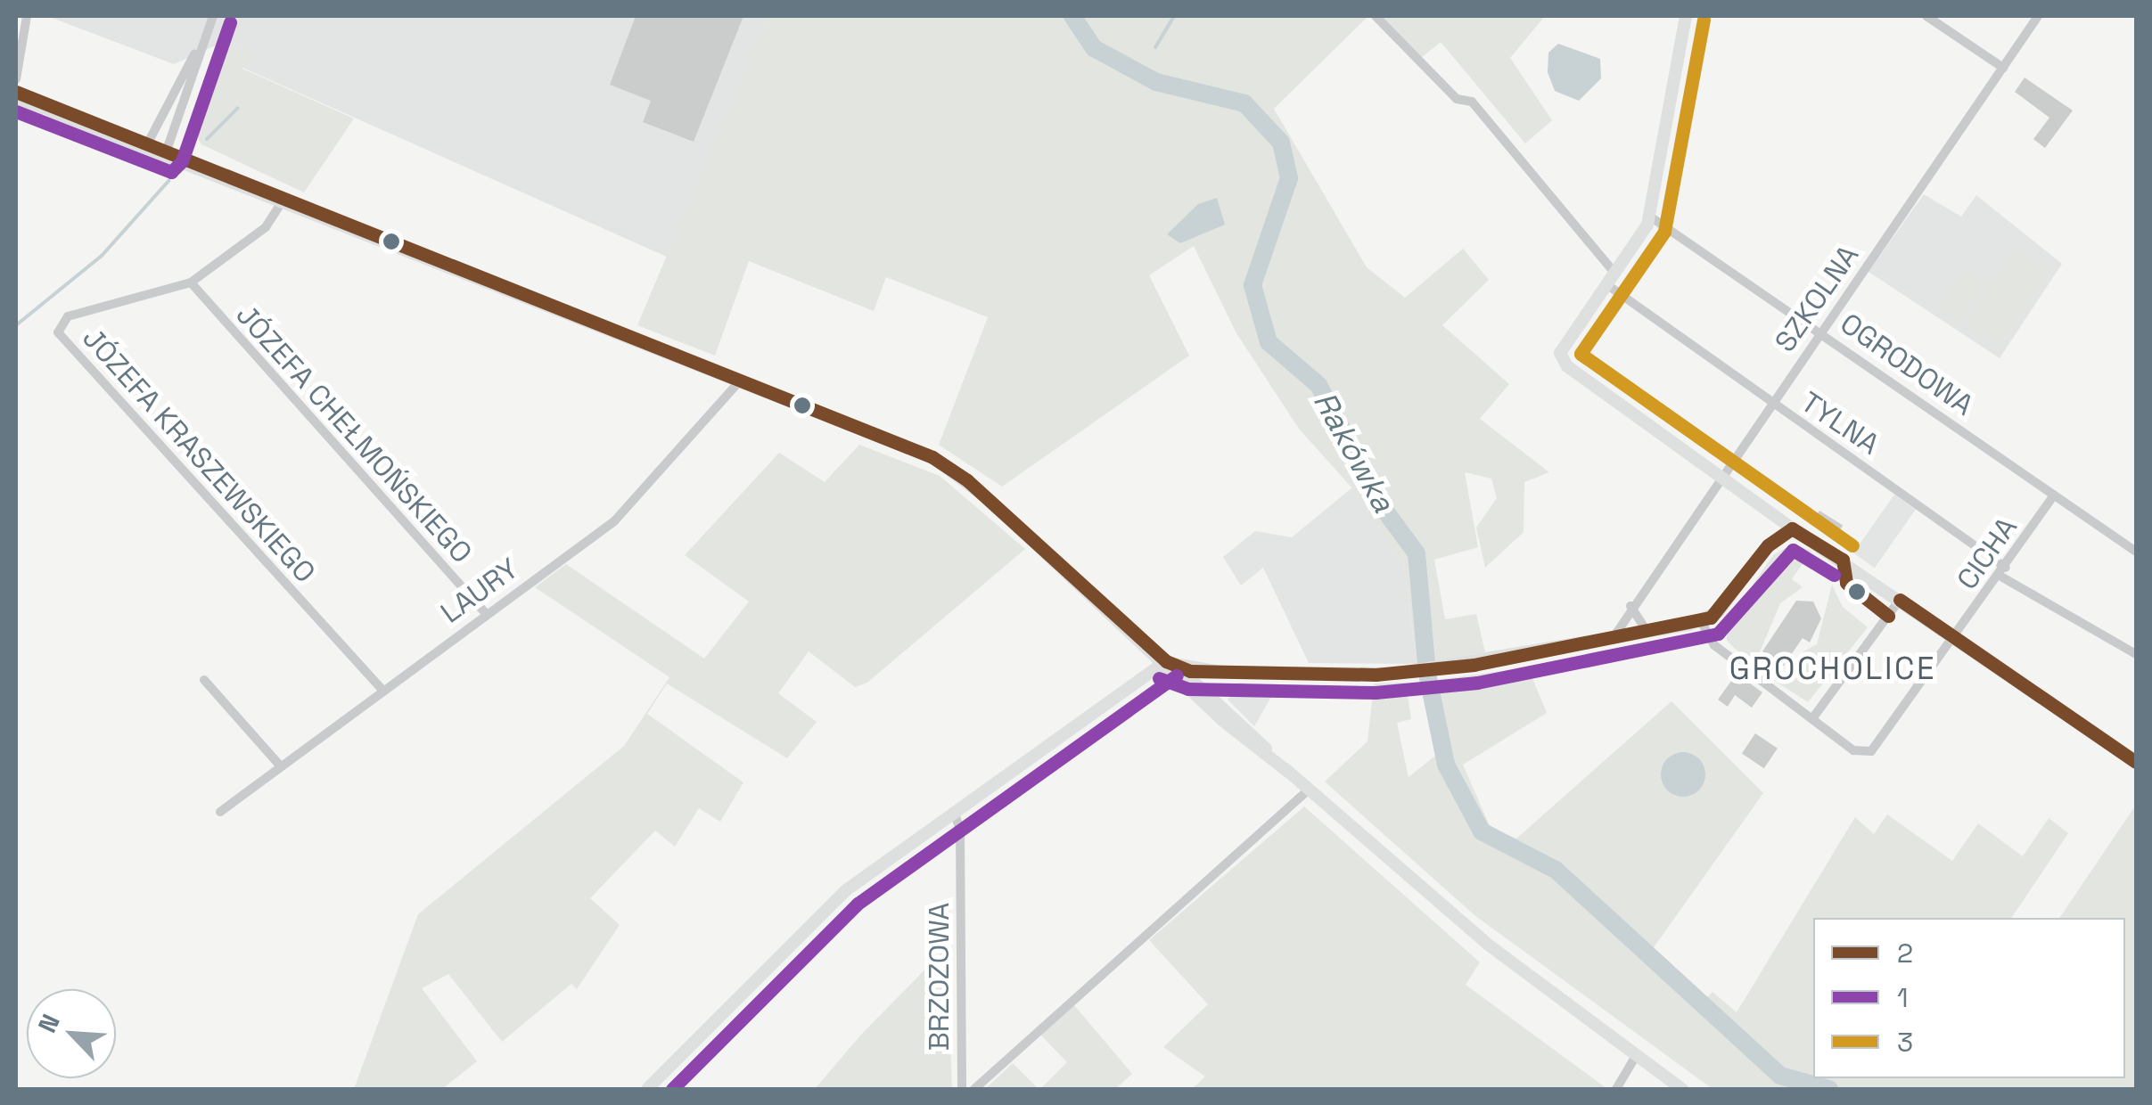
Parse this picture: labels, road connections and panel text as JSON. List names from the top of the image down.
{
  "streets": {
    "street": [
      "SZKOLNA",
      "OGRODOWA",
      "TYLNA",
      "JÓZEFA CHEŁMOŃSKIEGO",
      "JÓZEFA KRASZEWSKIEGO",
      "CICHA",
      "LAURY",
      "BRZOZOWA"
    ]
  },
  "crossings": [
    ["SZKOLNA", "OGRODOWA"],
    ["SZKOLNA", "TYLNA"],
    ["OGRODOWA", "CICHA"],
    ["TYLNA", "CICHA"],
    ["JÓZEFA CHEŁMOŃSKIEGO", "JÓZEFA KRASZEWSKIEGO"],
    ["JÓZEFA CHEŁMOŃSKIEGO", "LAURY"],
    ["JÓZEFA KRASZEWSKIEGO", "LAURY"]
  ],
  "districts": ["GROCHOLICE"],
  "water": ["Rakówka"],
  "lines": ["transit line 3", "transit line 1", "transit line 2"],
  "legend": ["2", "1", "3"],
  "north": "top left"
}
